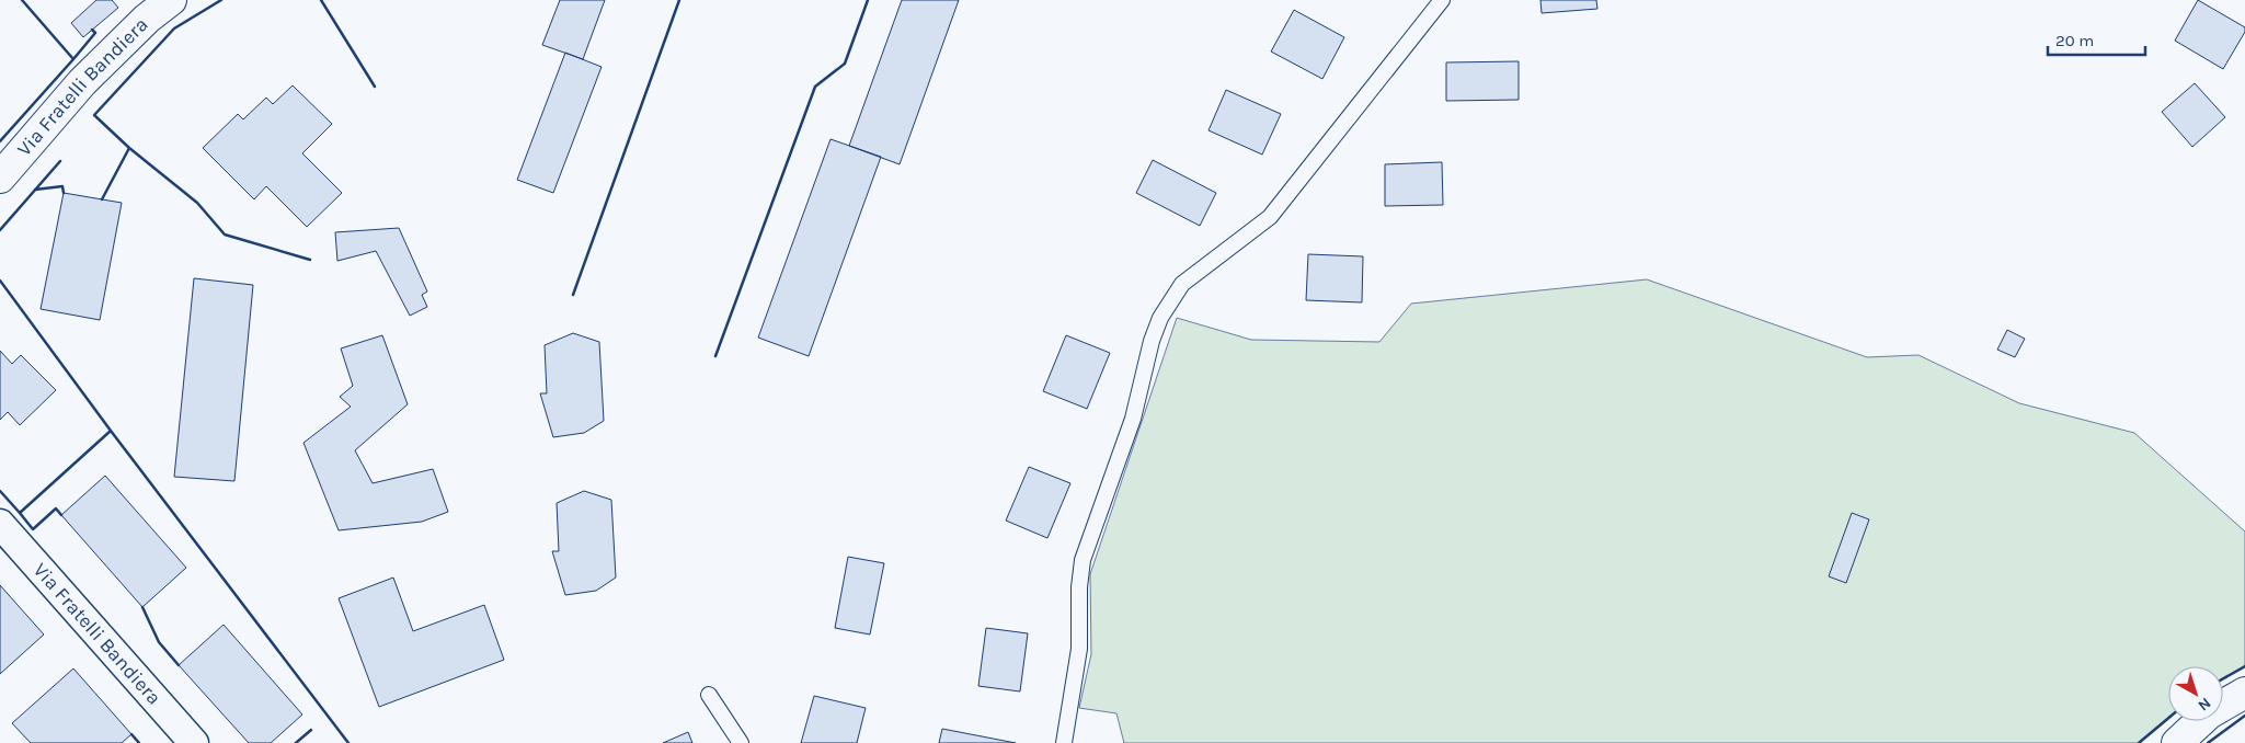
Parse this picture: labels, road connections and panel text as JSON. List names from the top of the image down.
{
  "streets": {
    "street": ["Via Fratelli Bandiera"]
  },
  "scale_bar": "20 m",
  "north": "bottom right"
}
